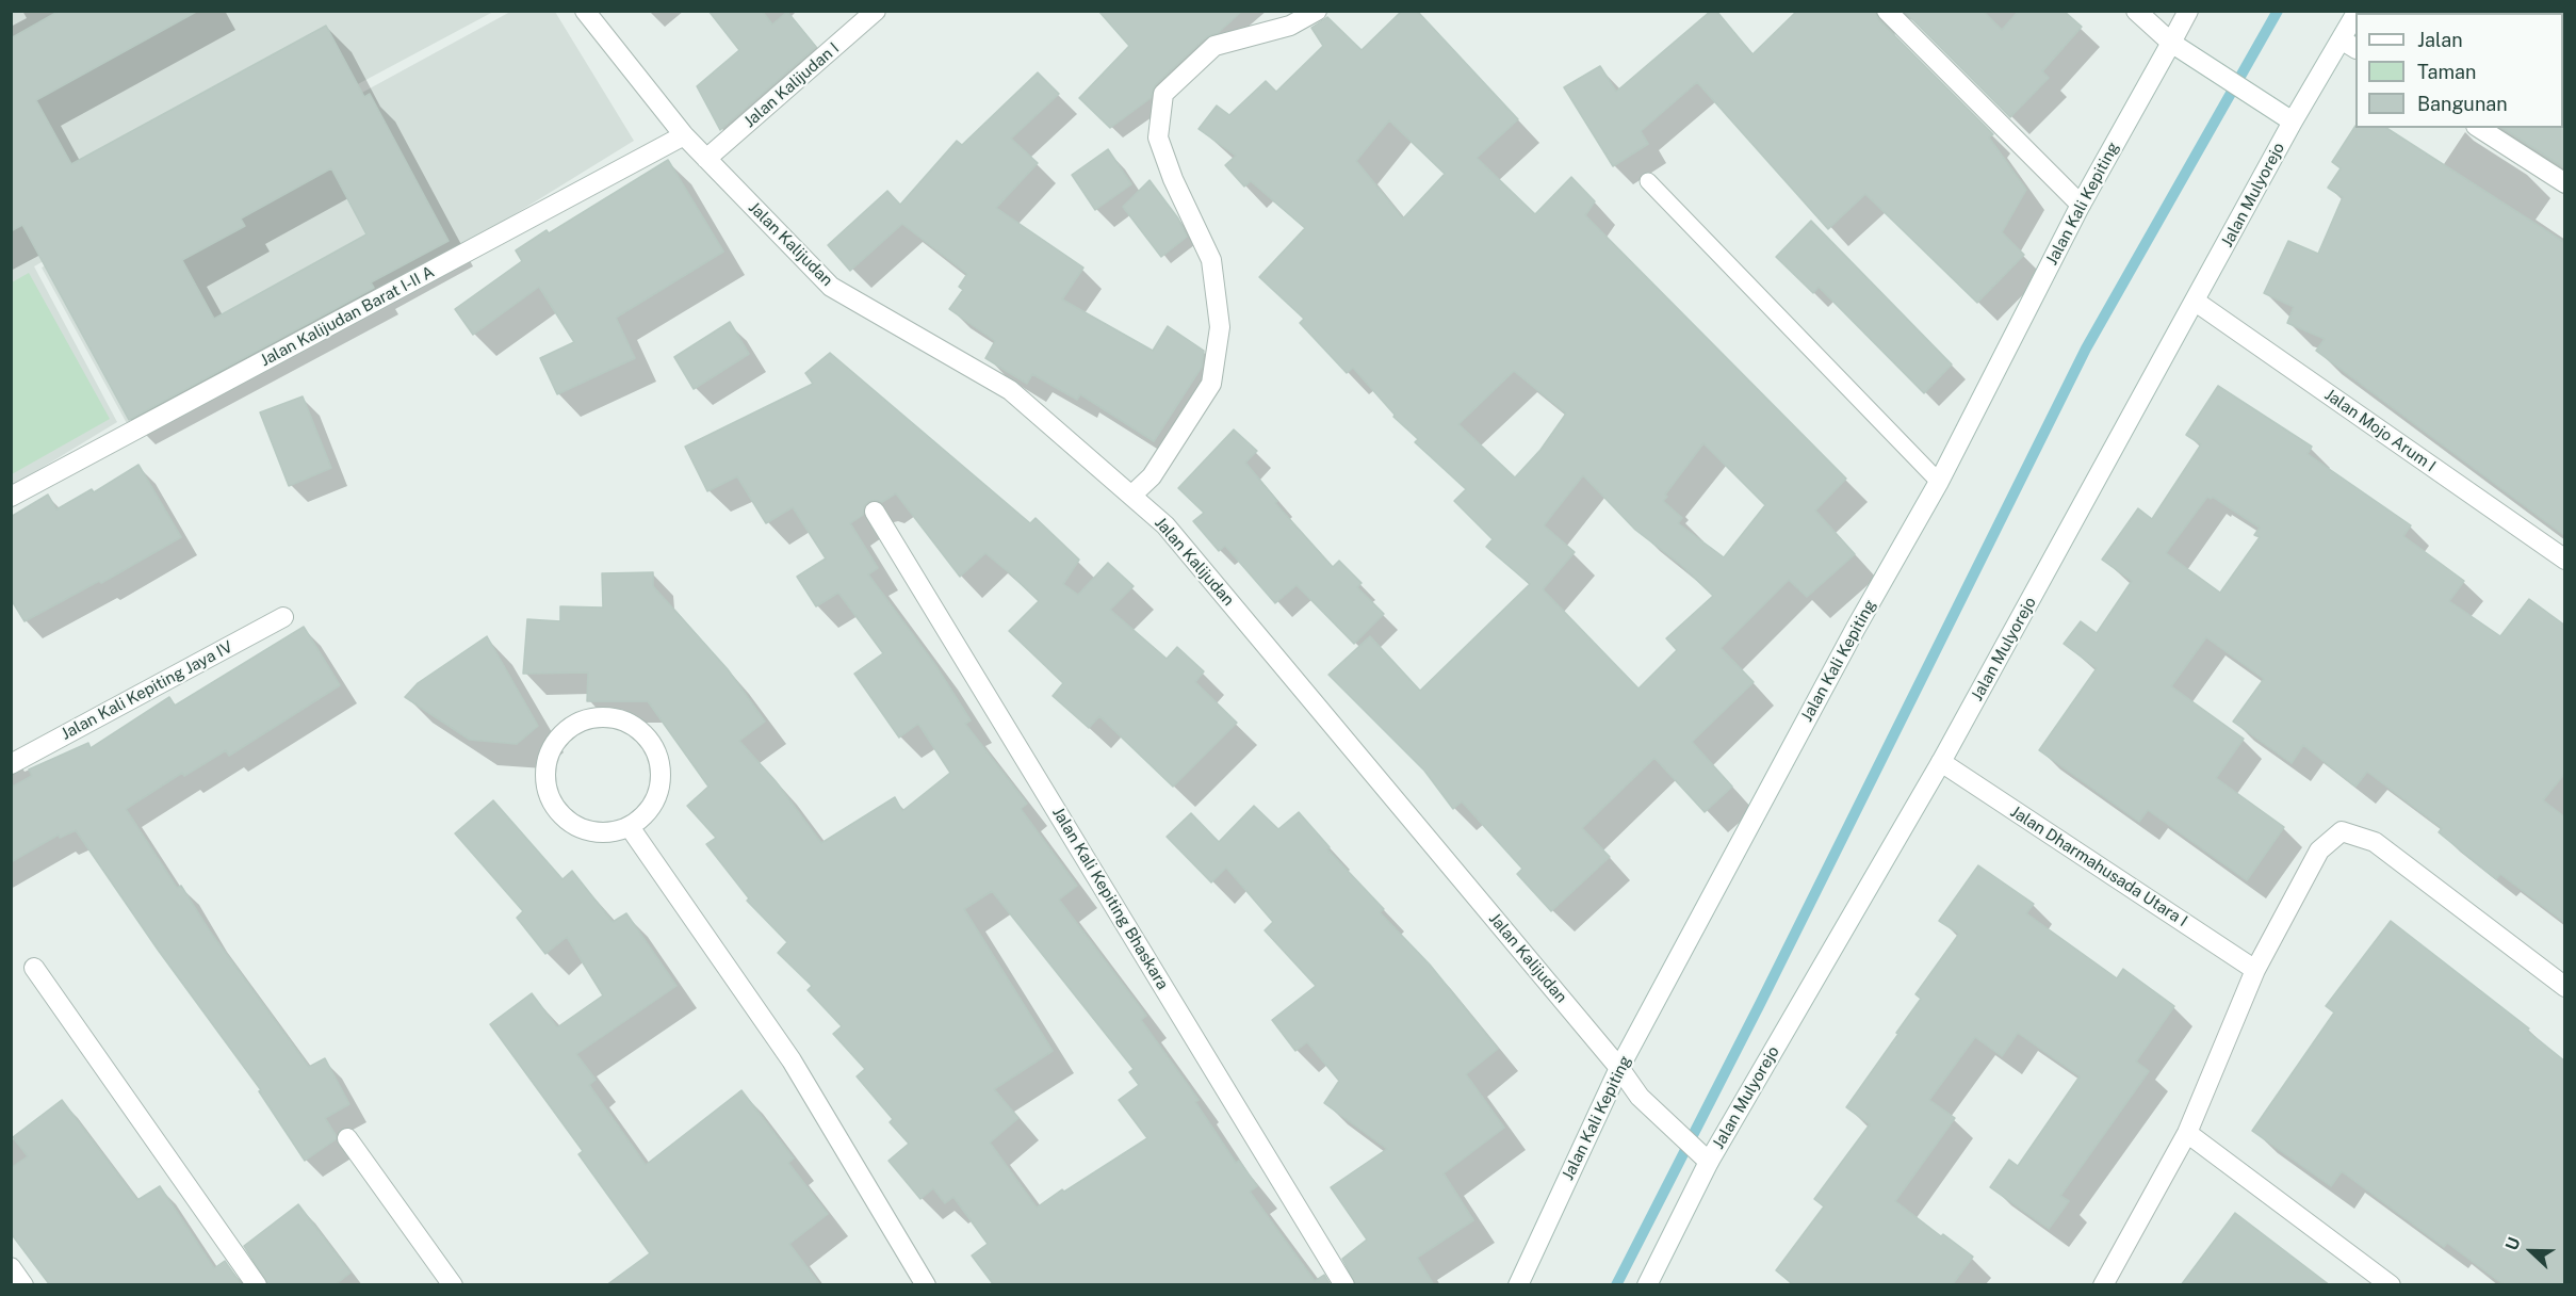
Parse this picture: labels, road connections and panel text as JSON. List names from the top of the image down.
{
  "streets": {
    "street": [
      "Jalan Kalijudan I",
      "Jalan Mulyorejo",
      "Jalan Kali Kepiting",
      "Jalan Kalijudan",
      "Jalan Kalijudan Barat I-II A",
      "Jalan Mojo Arum I",
      "Jalan Kali Kepiting Jaya IV",
      "Jalan Dharmahusada Utara I",
      "Jalan Kali Kepiting Bhaskara"
    ]
  },
  "crossings": [
    ["Jalan Kalijudan I", "Jalan Kalijudan"],
    ["Jalan Mulyorejo", "Jalan Kalijudan"],
    ["Jalan Mulyorejo", "Jalan Mojo Arum I"],
    ["Jalan Mulyorejo", "Jalan Dharmahusada Utara I"],
    ["Jalan Kali Kepiting", "Jalan Kalijudan"],
    ["Jalan Kalijudan", "Jalan Kalijudan Barat I-II A"]
  ],
  "legend": ["Jalan", "Taman", "Bangunan"],
  "north": "left"
}
